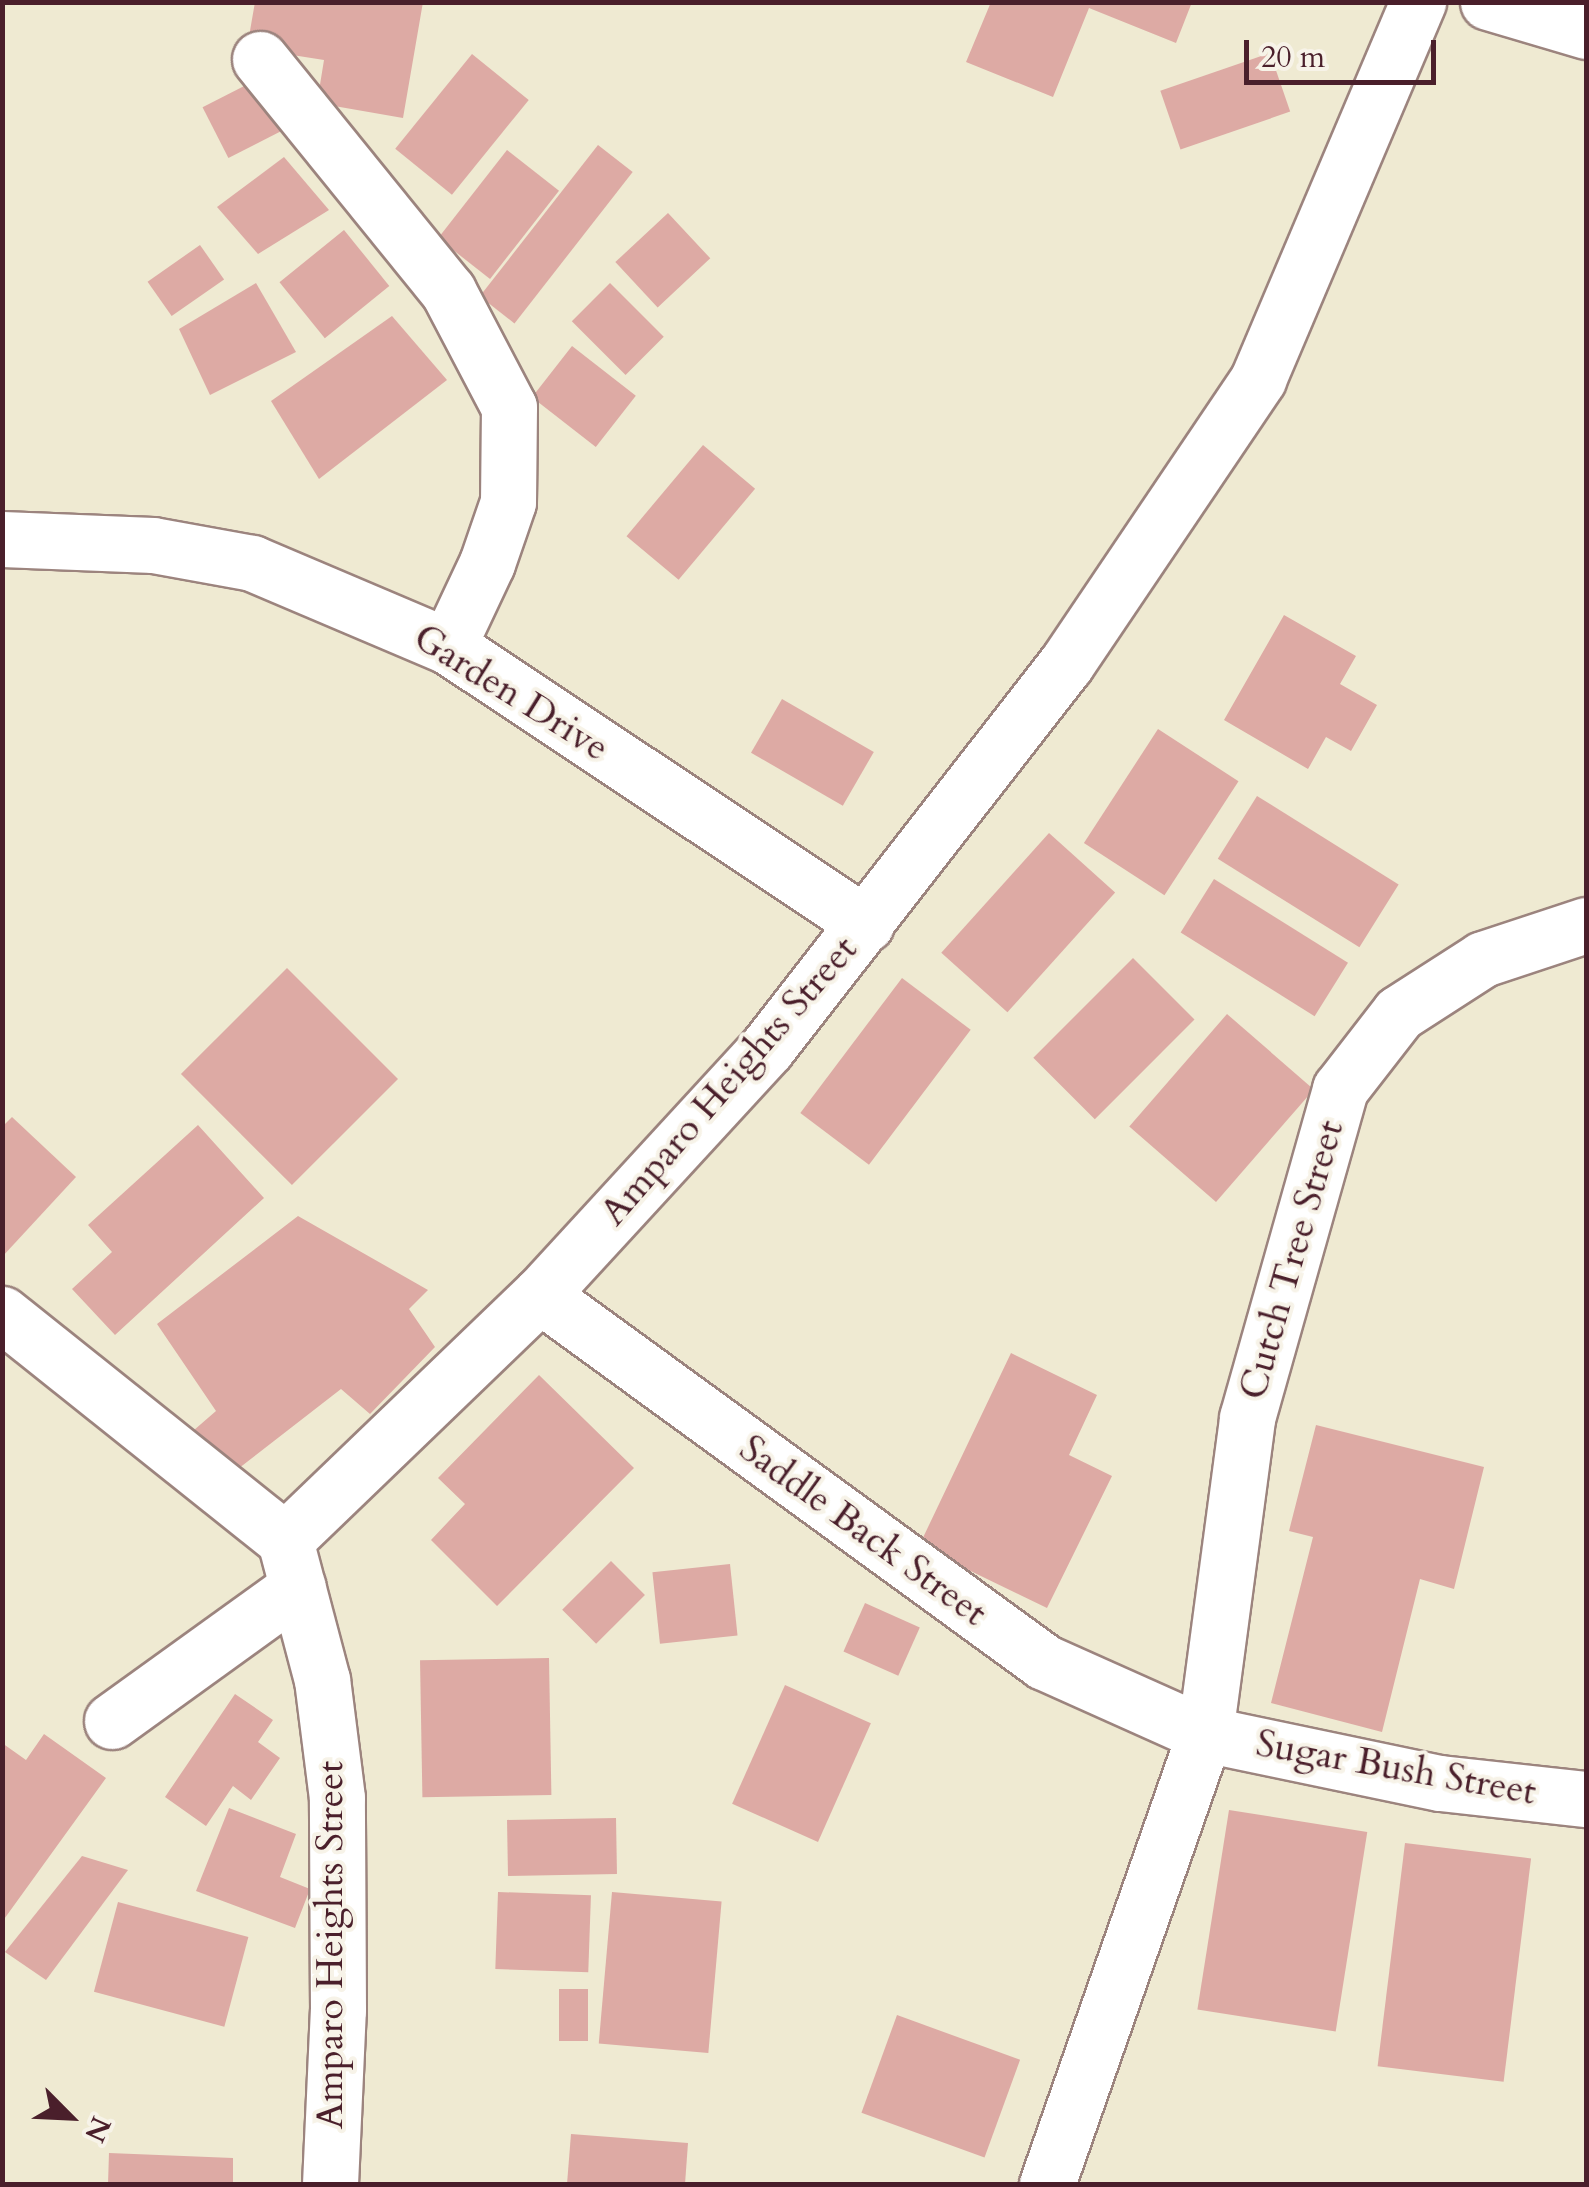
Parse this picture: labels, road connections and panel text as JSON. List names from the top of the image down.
{
  "streets": {
    "street": [
      "Garden Drive",
      "Amparo Heights Street",
      "Cutch Tree Street",
      "Saddle Back Street",
      "Sugar Bush Street"
    ]
  },
  "crossings": [
    ["Garden Drive", "Amparo Heights Street"],
    ["Amparo Heights Street", "Saddle Back Street"],
    ["Cutch Tree Street", "Saddle Back Street"],
    ["Cutch Tree Street", "Sugar Bush Street"],
    ["Saddle Back Street", "Sugar Bush Street"]
  ],
  "scale_bar": "20 m",
  "north": "bottom right"
}
